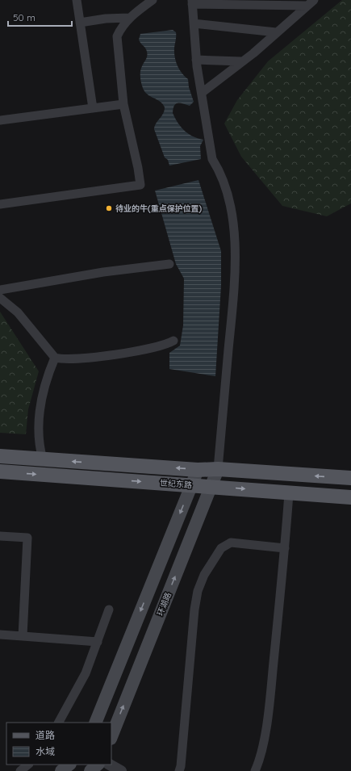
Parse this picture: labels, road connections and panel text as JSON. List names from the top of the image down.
{
  "streets": {
    "main road": ["世纪东路", "环湖路"]
  },
  "crossings": [
    ["世纪东路", "环湖路"]
  ],
  "places": ["待业的牛(重点保护位置)"],
  "legend": ["道路", "水域"],
  "scale_bar": "50 m"
}
